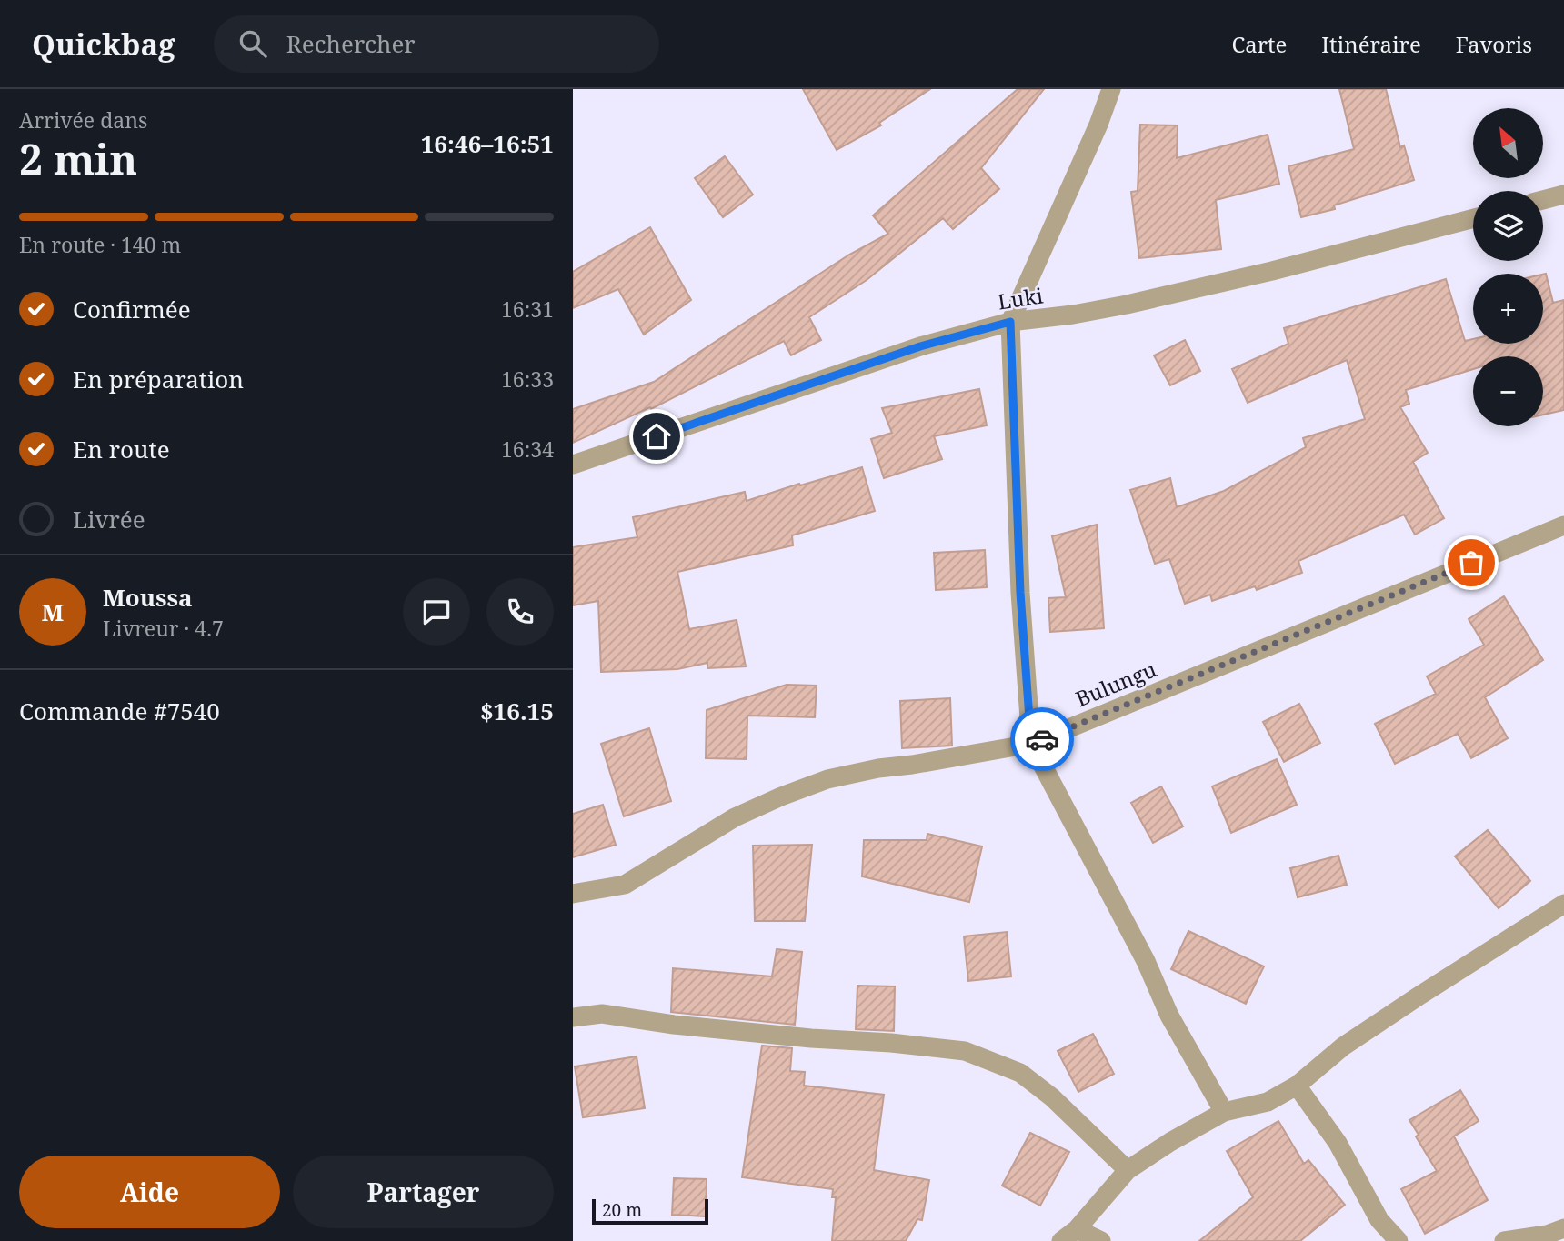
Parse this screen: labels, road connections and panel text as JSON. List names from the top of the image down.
{
  "streets": {
    "street": ["Luki", "Bulungu"]
  },
  "scale_bar": "20 m",
  "north": "top left",
  "page": {
    "header": "Quickbag",
    "search": "Rechercher",
    "nav": ["Carte", "Itinéraire", "Favoris"],
    "heading": ["2 min", "Arrivée dans", "16:46–16:51"],
    "panel": [
      "Moussa",
      "Livreur · 4.7",
      "Commande #7540",
      "$16.15"
    ],
    "map_buttons": ["+", "−"],
    "bar": "En route · 140 m",
    "list": [
      ["Confirmée", "16:31"],
      ["En préparation", "16:33"],
      ["En route", "16:34"],
      "Livrée"
    ],
    "round": "M",
    "buttons": ["Aide", "Partager"],
    "scale": "20 m"
  }
}
